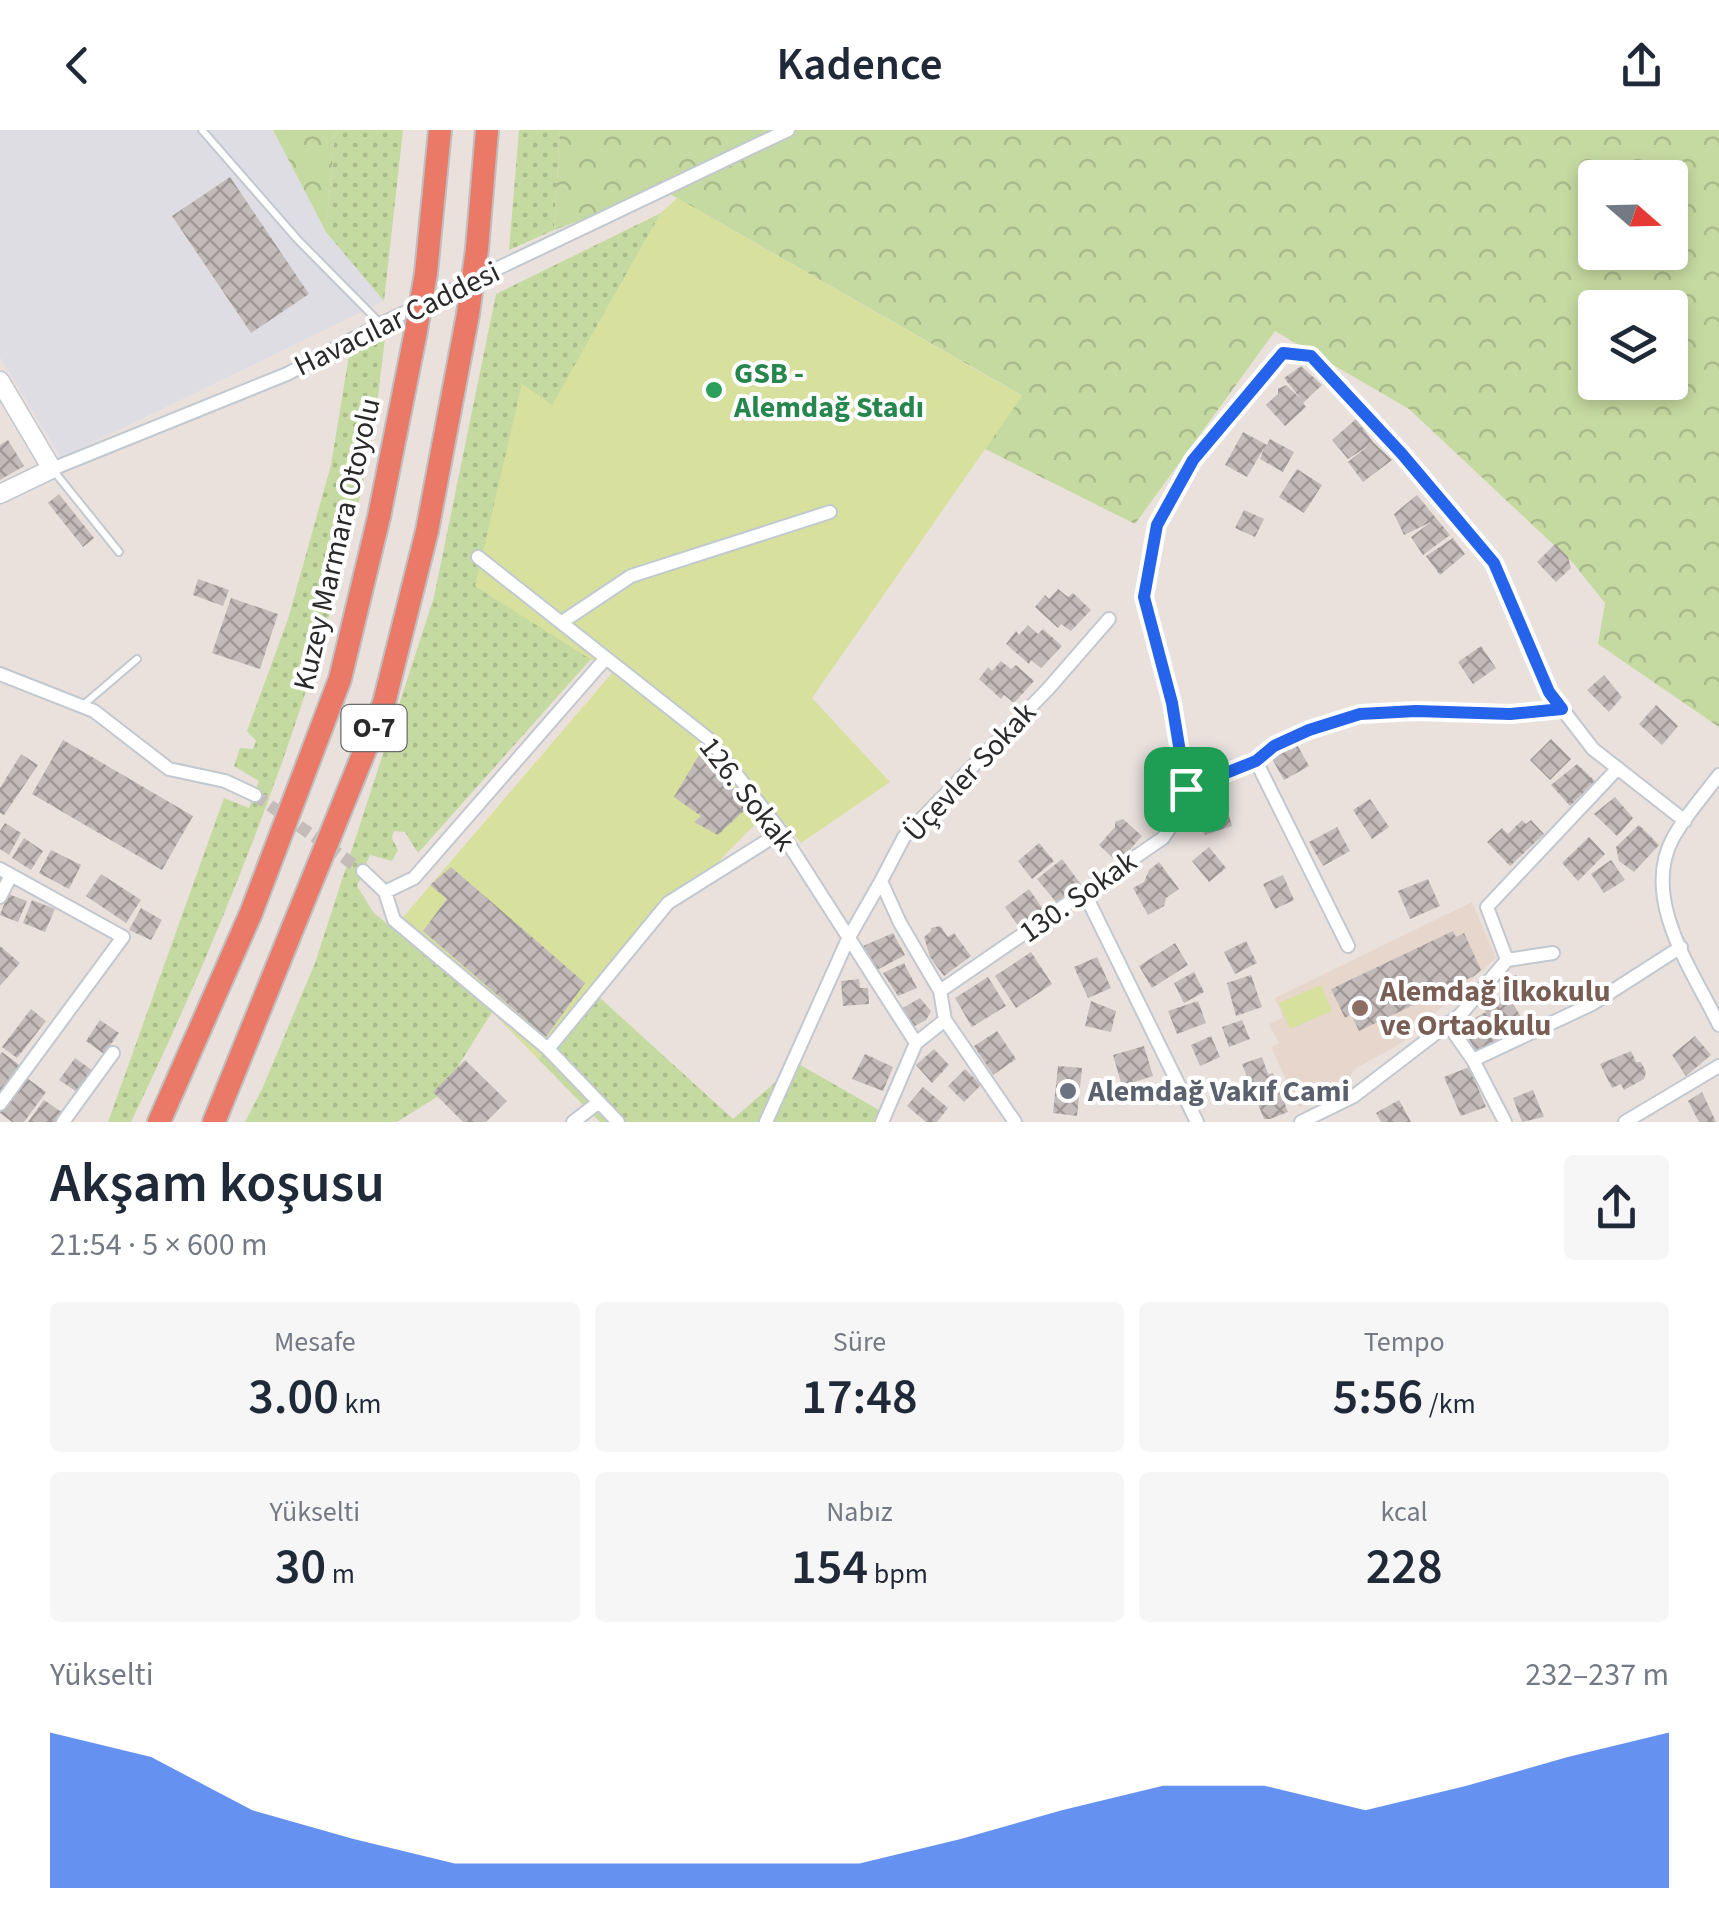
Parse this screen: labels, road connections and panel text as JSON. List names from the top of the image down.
{
  "streets": {
    "highway": ["Kuzey Marmara Otoyolu", "O-7"],
    "street": [
      "Havacılar Caddesi",
      "Üçevler Sokak",
      "126. Sokak",
      "130. Sokak"
    ]
  },
  "crossings": [
    ["Üçevler Sokak", "126. Sokak"]
  ],
  "places": ["GSB - Alemdağ Stadı", "Alemdağ İlkokulu ve Ortaokulu", "Alemdağ Vakıf Cami"],
  "north": "right",
  "page": {
    "header": "Kadence",
    "heading": ["Akşam koşusu", "21:54 · 5 × 600 m"],
    "stats": [
      ["Mesafe", "3.00 km"],
      ["Süre", "17:48"],
      ["Tempo", "5:56 /km"],
      ["Yükselti", "30 m"],
      ["Nabız", "154 bpm"],
      ["kcal", "228"]
    ],
    "chart": ["Yükselti", "232–237 m"]
  }
}
